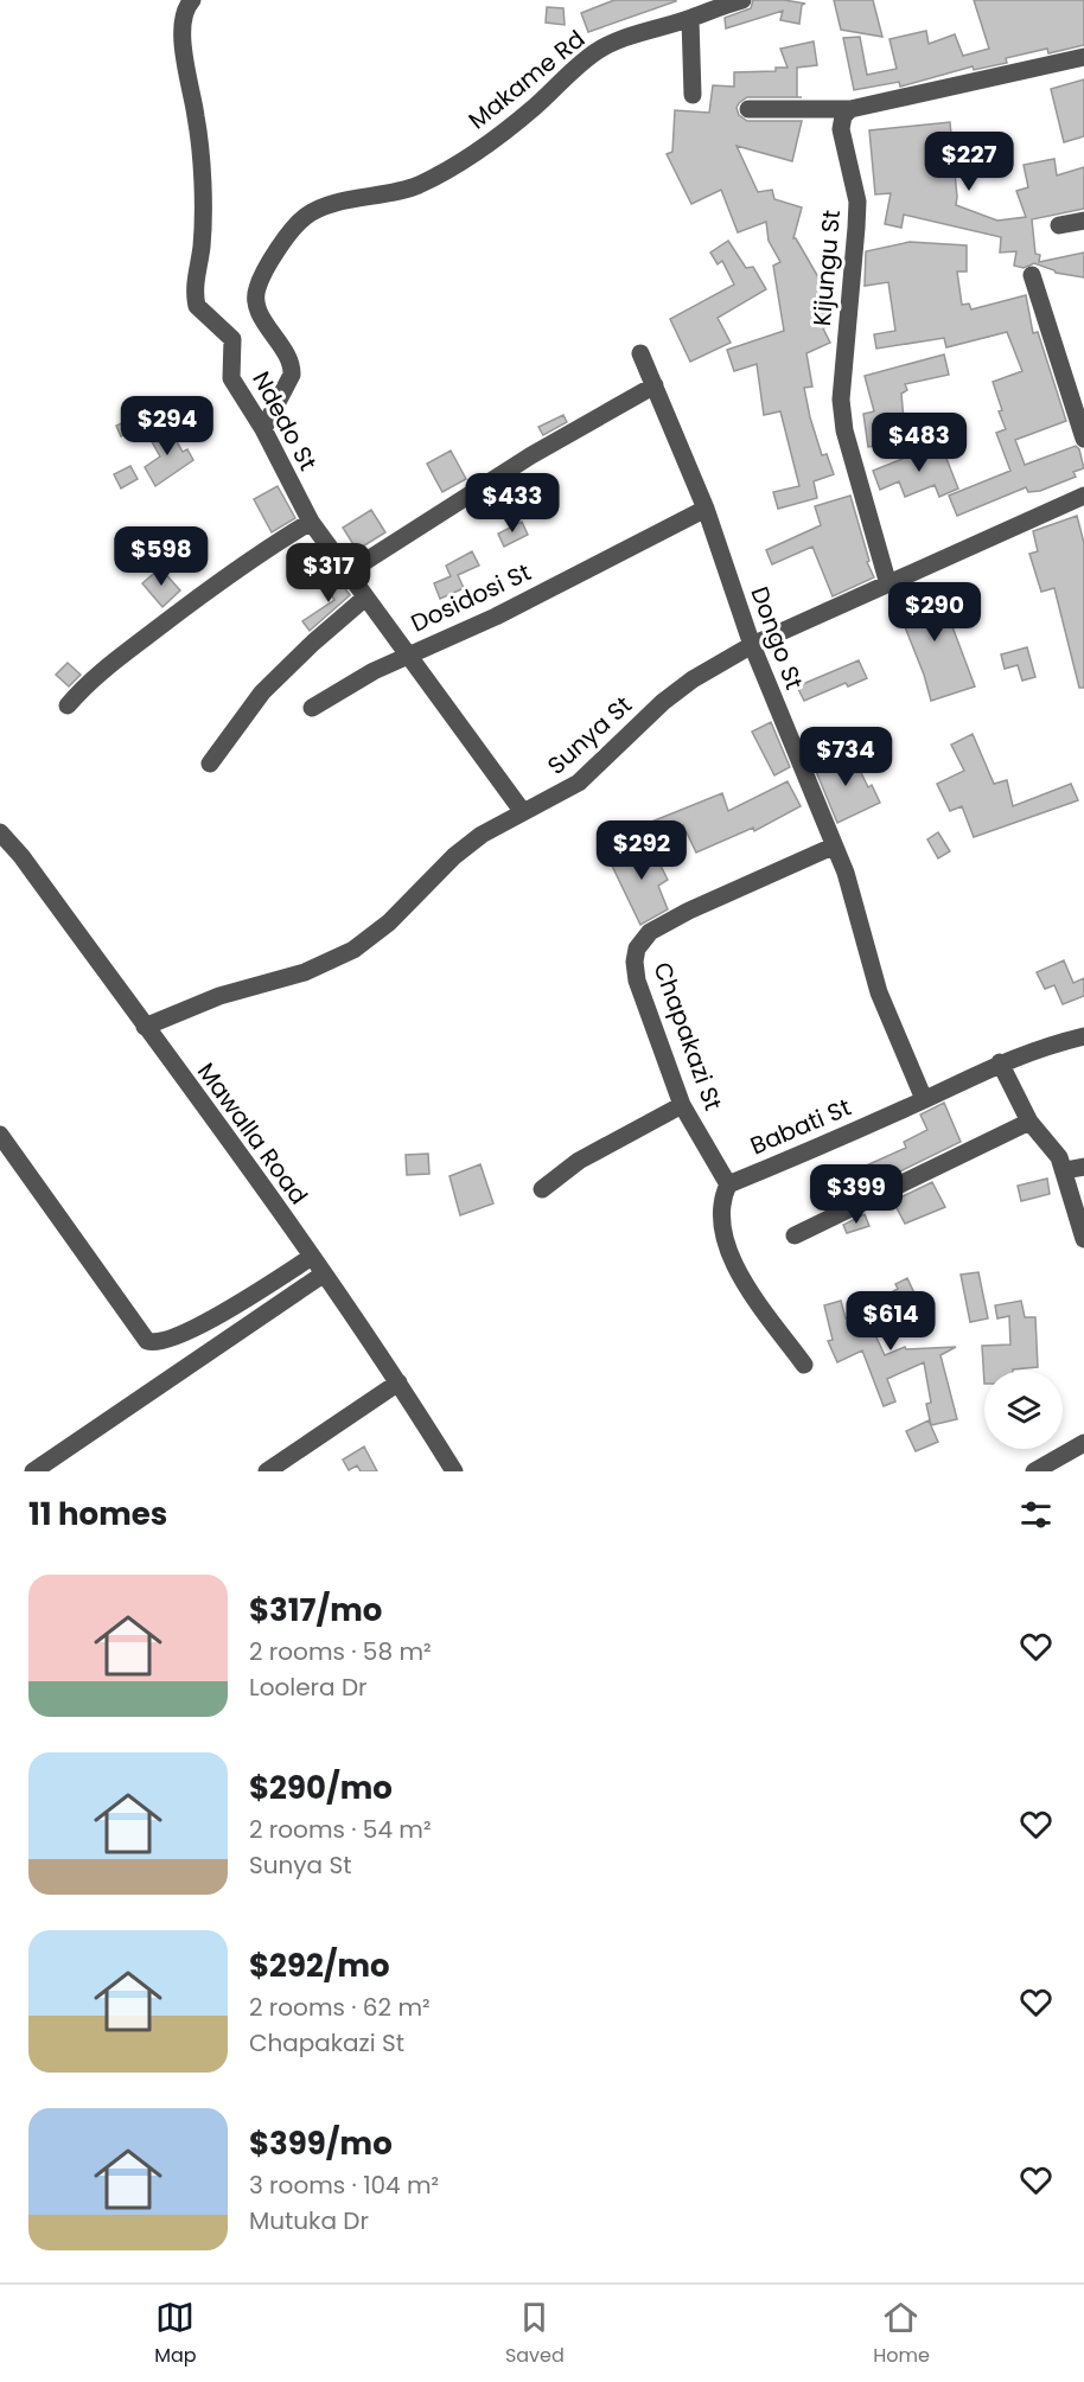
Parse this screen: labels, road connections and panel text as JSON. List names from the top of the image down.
{
  "streets": {
    "street": [
      "Makame Rd",
      "Kijungu St",
      "Ndedo St",
      "Dosidosi St",
      "Dongo St",
      "Sunya St",
      "Chapakazi St",
      "Babati St",
      "Mawalla Road"
    ]
  },
  "crossings": [
    ["Makame Rd", "Ndedo St"],
    ["Kijungu St", "Sunya St"],
    ["Ndedo St", "Dosidosi St"],
    ["Ndedo St", "Sunya St"],
    ["Dosidosi St", "Dongo St"],
    ["Dongo St", "Sunya St"],
    ["Dongo St", "Chapakazi St"],
    ["Dongo St", "Babati St"],
    ["Sunya St", "Mawalla Road"],
    ["Chapakazi St", "Babati St"]
  ],
  "page": {
    "price": [
      "$227",
      "$294",
      "$483",
      "$433",
      "$598",
      "$317",
      "$290",
      "$734",
      "$292",
      "$399",
      "$614"
    ],
    "heading": "11 homes",
    "list": [
      {
        "name": "$317/mo",
        "note": "2 rooms · 58 m² · Loolera Dr"
      },
      {
        "name": "$290/mo",
        "note": "2 rooms · 54 m² · Sunya St"
      },
      {
        "name": "$292/mo",
        "note": "2 rooms · 62 m² · Chapakazi St"
      },
      {
        "name": "$399/mo",
        "note": "3 rooms · 104 m² · Mutuka Dr"
      }
    ],
    "tabs": ["Map", "Saved", "Home"]
  }
}
